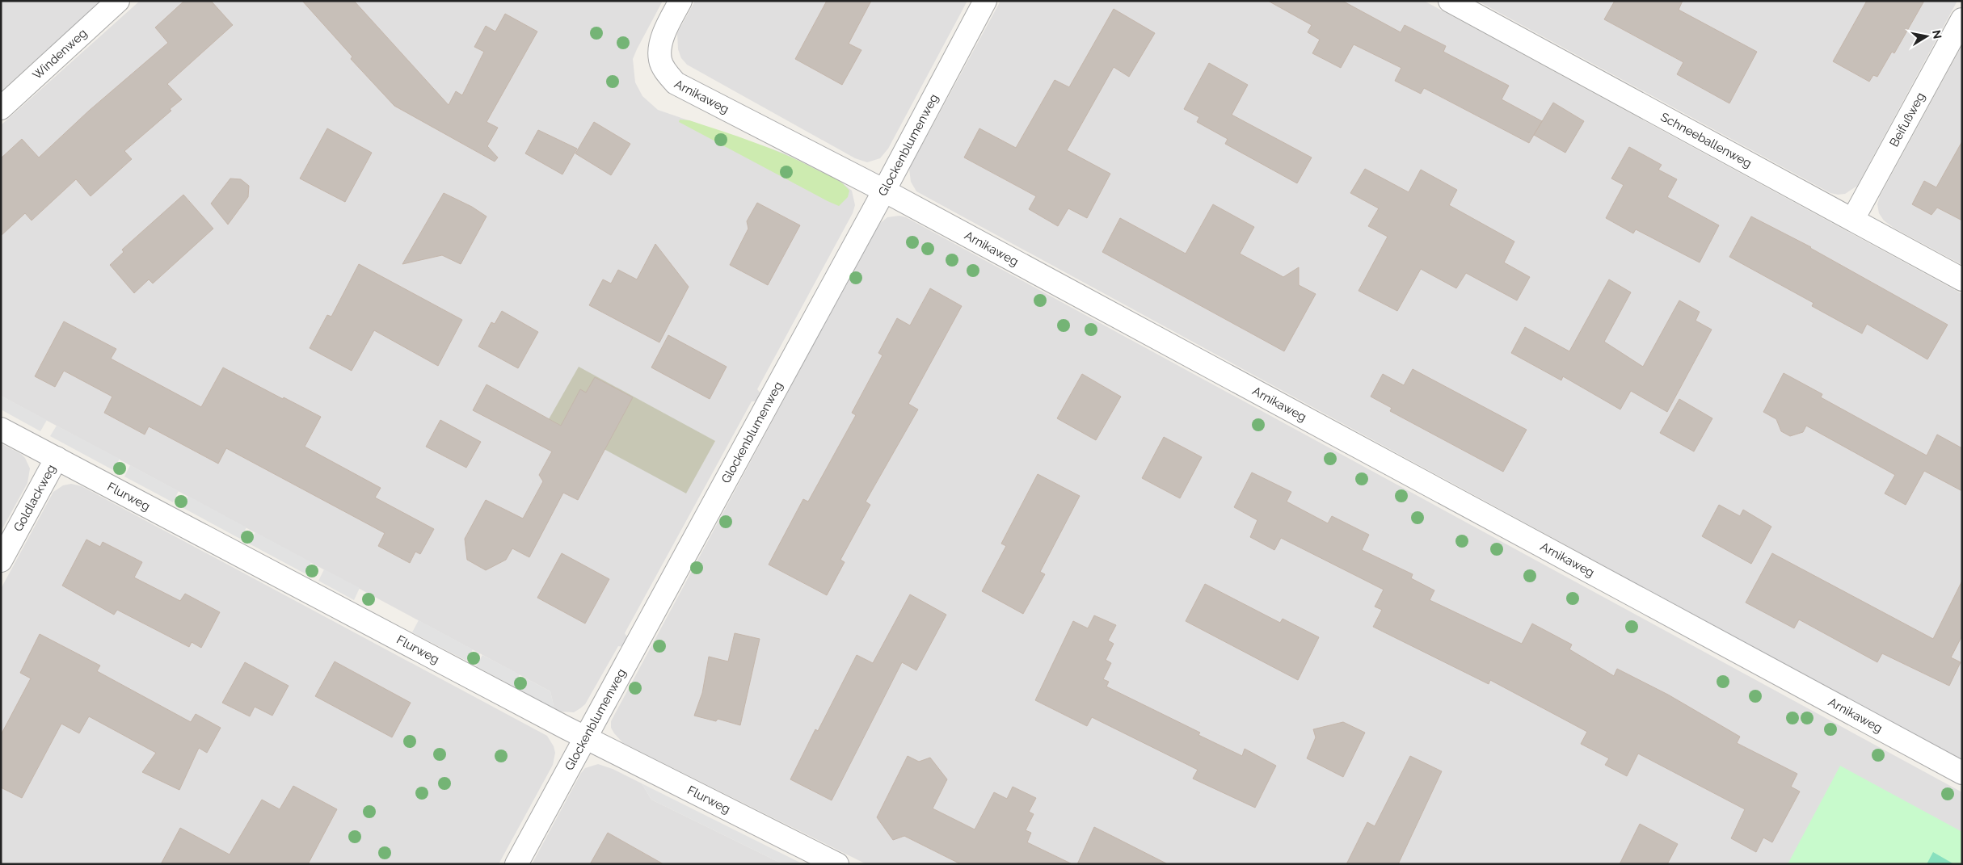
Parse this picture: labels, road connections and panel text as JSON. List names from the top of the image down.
{
  "streets": {
    "street": [
      "Windenweg",
      "Arnikaweg",
      "Beifußweg",
      "Schneeballenweg",
      "Glockenblumenweg",
      "Flurweg",
      "Goldlackweg"
    ]
  },
  "crossings": [
    ["Arnikaweg", "Glockenblumenweg"],
    ["Beifußweg", "Schneeballenweg"],
    ["Glockenblumenweg", "Flurweg"],
    ["Flurweg", "Goldlackweg"]
  ],
  "north": "right"
}
